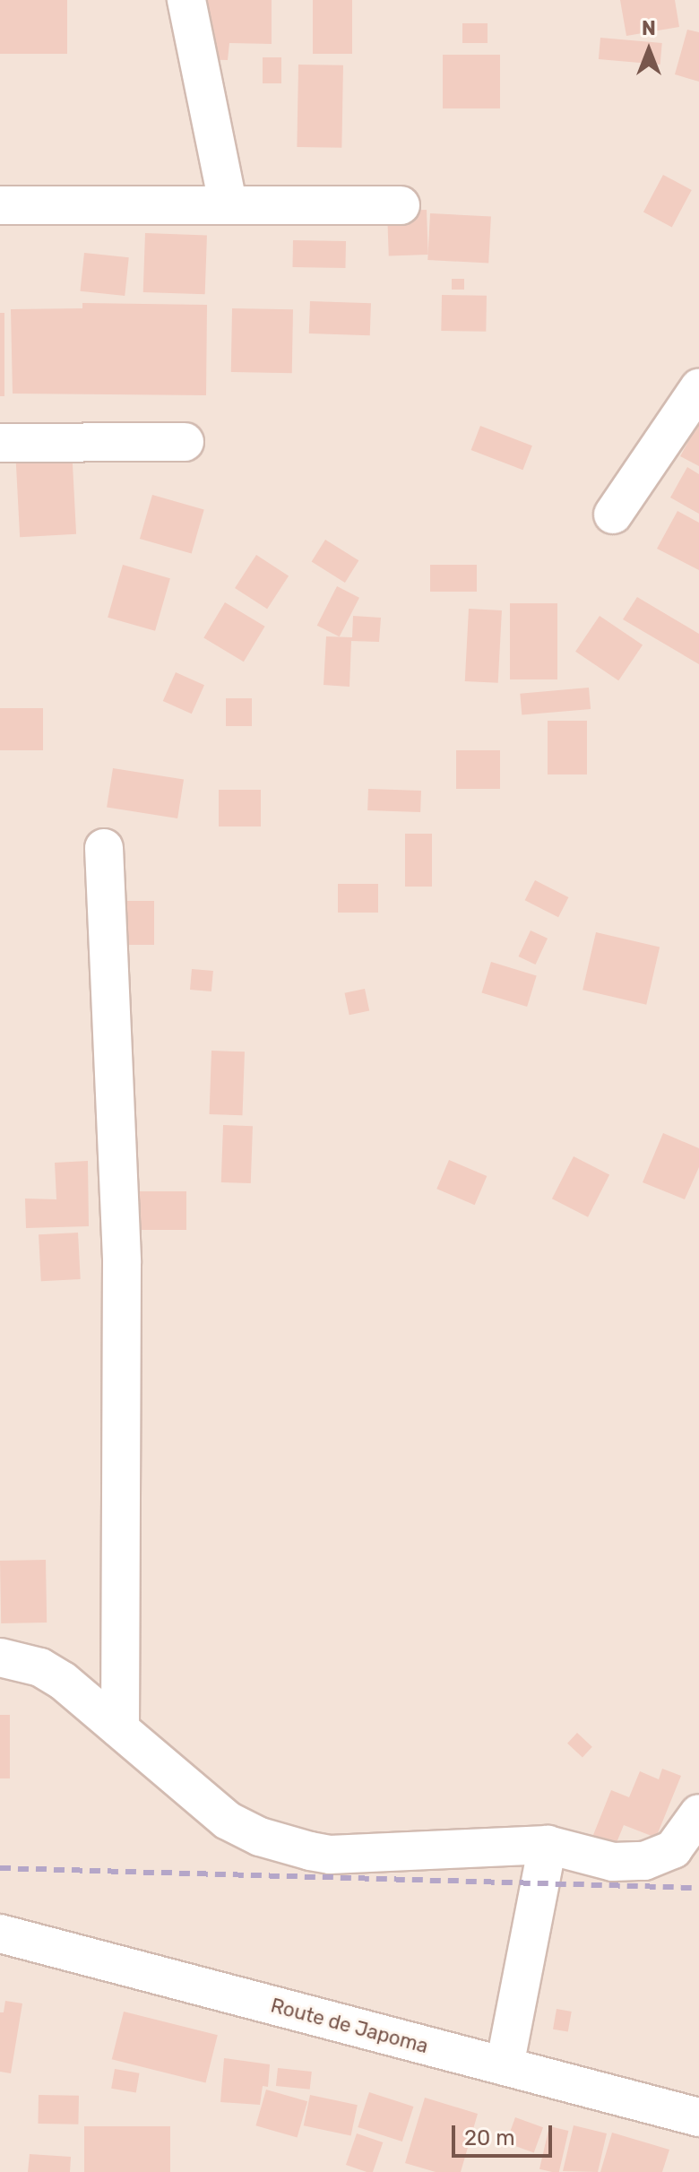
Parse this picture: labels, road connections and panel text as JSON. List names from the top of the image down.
{
  "streets": {
    "street": ["Route de Japoma"]
  },
  "scale_bar": "20 m",
  "north": "top"
}
